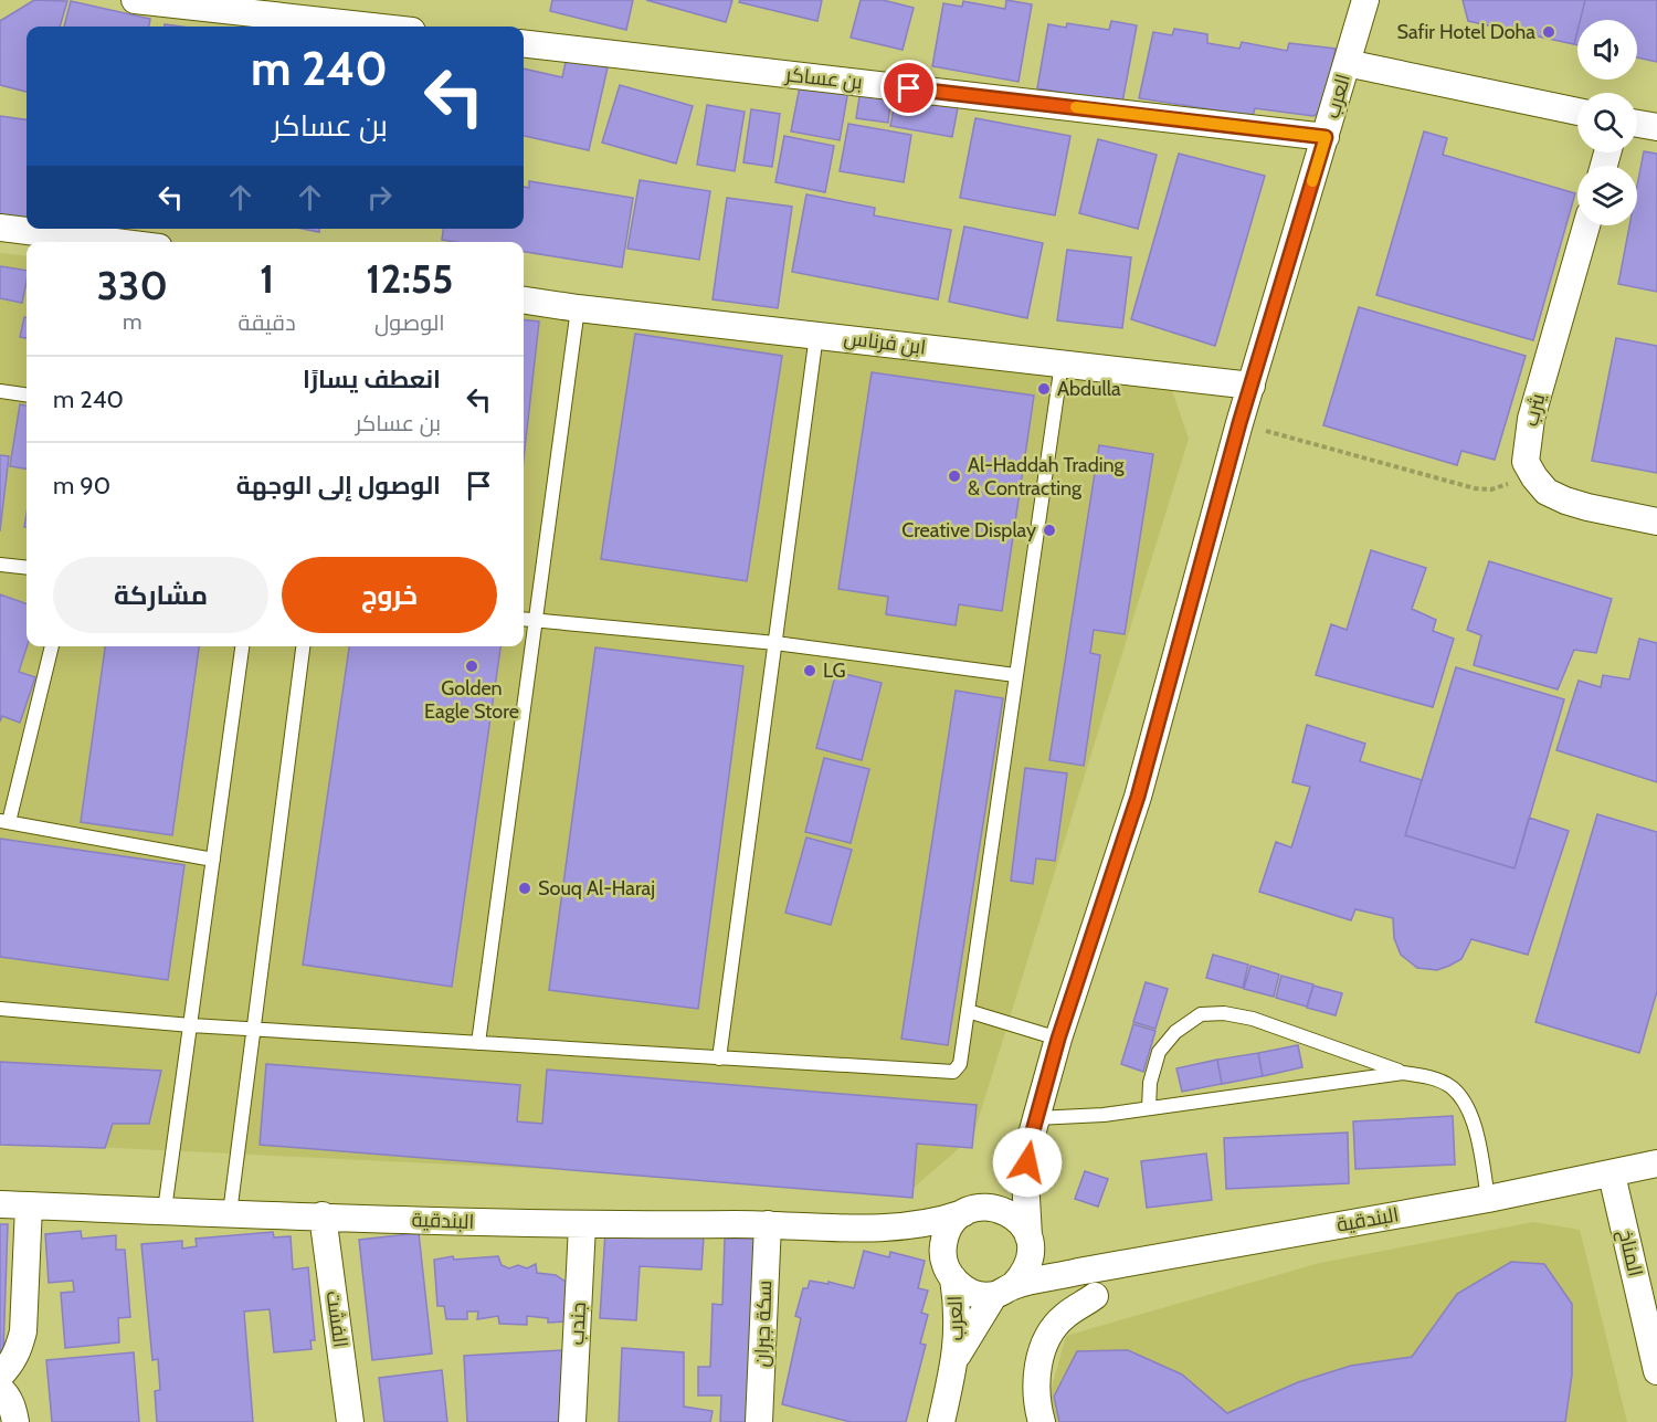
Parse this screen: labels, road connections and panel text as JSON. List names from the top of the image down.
{
  "streets": {
    "street": [
      "بن عساكر",
      "العرب",
      "ابن فرناس",
      "يثرب",
      "البندقية",
      "المناخ",
      "الفشت",
      "جندب",
      "سكة جبران"
    ]
  },
  "crossings": [
    ["بن عساكر", "العرب"],
    ["العرب", "ابن فرناس"],
    ["العرب", "البندقية"],
    ["البندقية", "المناخ"],
    ["البندقية", "الفشت"],
    ["البندقية", "جندب"],
    ["البندقية", "سكة جبران"]
  ],
  "places": [
    "Safir Hotel Doha",
    "Abdulla",
    "Al-Haddah Trading & Contracting",
    "Creative Display",
    "Golden Eagle Store",
    "LG",
    "Souq Al-Haraj"
  ],
  "page": {
    "turn": ["240 m", "بن عساكر"],
    "eta": [
      "12:55",
      "الوصول",
      "1",
      "دقيقة",
      "330",
      "m"
    ],
    "list": [
      {
        "name": "انعطف يسارًا",
        "note": "بن عساكر",
        "value": "240 m"
      },
      {
        "name": "الوصول إلى الوجهة",
        "value": "90 m"
      }
    ],
    "buttons": ["خروج", "مشاركة"]
  }
}
